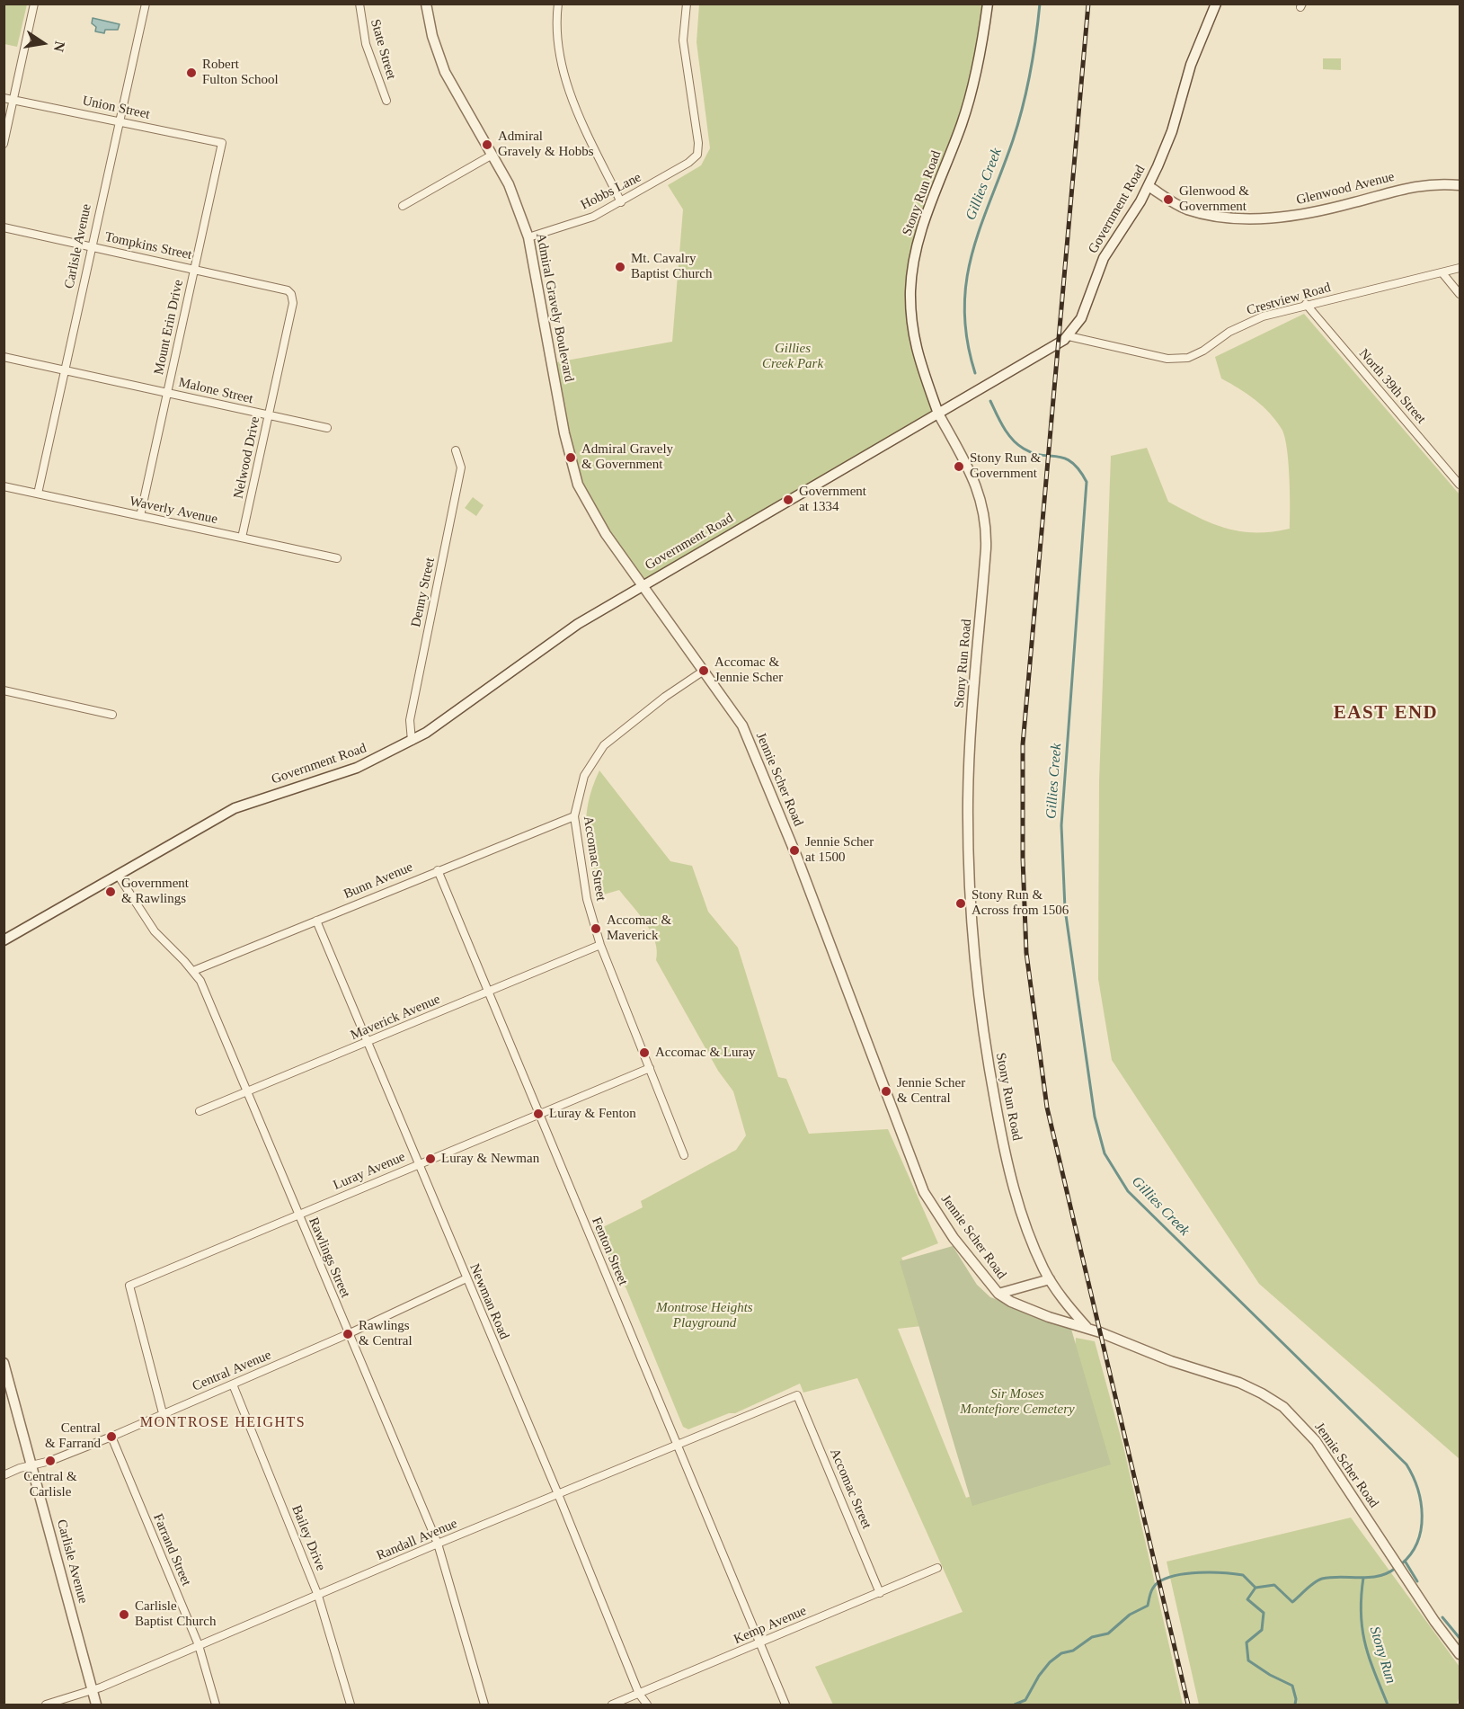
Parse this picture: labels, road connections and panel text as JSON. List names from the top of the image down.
{
  "streets": {
    "street": [
      "State Street",
      "Union Street",
      "Glenwood Avenue",
      "Hobbs Lane",
      "Stony Run Road",
      "Government Road",
      "Carlisle Avenue",
      "Tompkins Street",
      "Crestview Road",
      "Admiral Gravely Boulevard",
      "Mount Erin Drive",
      "North 39th Street",
      "Malone Street",
      "Nelwood Drive",
      "Waverly Avenue",
      "Denny Street",
      "Jennie Scher Road",
      "Accomac Street",
      "Bunn Avenue",
      "Maverick Avenue",
      "Luray Avenue",
      "Fenton Street",
      "Rawlings Street",
      "Newman Road",
      "Central Avenue",
      "Bailey Drive",
      "Randall Avenue",
      "Farrand Street",
      "Kemp Avenue"
    ]
  },
  "crossings": [
    ["Union Street", "Carlisle Avenue"],
    ["Union Street", "Mount Erin Drive"],
    ["Glenwood Avenue", "Government Road"],
    ["Hobbs Lane", "Admiral Gravely Boulevard"],
    ["Stony Run Road", "Government Road"],
    ["Stony Run Road", "Jennie Scher Road"],
    ["Government Road", "Crestview Road"],
    ["Government Road", "Admiral Gravely Boulevard"],
    ["Government Road", "Denny Street"],
    ["Government Road", "Jennie Scher Road"],
    ["Government Road", "Rawlings Street"],
    ["Carlisle Avenue", "Tompkins Street"],
    ["Carlisle Avenue", "Malone Street"],
    ["Carlisle Avenue", "Waverly Avenue"],
    ["Carlisle Avenue", "Central Avenue"],
    ["Carlisle Avenue", "Randall Avenue"],
    ["Tompkins Street", "Mount Erin Drive"],
    ["Tompkins Street", "Nelwood Drive"],
    ["Crestview Road", "North 39th Street"],
    ["Admiral Gravely Boulevard", "Jennie Scher Road"],
    ["Mount Erin Drive", "Malone Street"],
    ["Mount Erin Drive", "Waverly Avenue"],
    ["Malone Street", "Nelwood Drive"],
    ["Nelwood Drive", "Waverly Avenue"],
    ["Jennie Scher Road", "Accomac Street"],
    ["Accomac Street", "Bunn Avenue"],
    ["Accomac Street", "Maverick Avenue"],
    ["Accomac Street", "Luray Avenue"],
    ["Accomac Street", "Randall Avenue"],
    ["Accomac Street", "Kemp Avenue"],
    ["Bunn Avenue", "Fenton Street"],
    ["Bunn Avenue", "Rawlings Street"],
    ["Bunn Avenue", "Newman Road"],
    ["Maverick Avenue", "Fenton Street"],
    ["Maverick Avenue", "Rawlings Street"],
    ["Maverick Avenue", "Newman Road"],
    ["Luray Avenue", "Fenton Street"],
    ["Luray Avenue", "Rawlings Street"],
    ["Luray Avenue", "Newman Road"],
    ["Luray Avenue", "Central Avenue"],
    ["Fenton Street", "Randall Avenue"],
    ["Fenton Street", "Kemp Avenue"],
    ["Rawlings Street", "Central Avenue"],
    ["Rawlings Street", "Randall Avenue"],
    ["Newman Road", "Central Avenue"],
    ["Newman Road", "Randall Avenue"],
    ["Newman Road", "Kemp Avenue"],
    ["Central Avenue", "Bailey Drive"],
    ["Central Avenue", "Farrand Street"],
    ["Bailey Drive", "Randall Avenue"],
    ["Randall Avenue", "Farrand Street"]
  ],
  "districts": ["EAST END", "MONTROSE HEIGHTS"],
  "water": ["Gillies Creek", "Stony Run"],
  "parks": ["Gillies Creek Park", "Montrose Heights Playground", "Sir Moses Montefiore Cemetery"],
  "places": [
    "Robert Fulton School",
    "Admiral Gravely & Hobbs",
    "Glenwood & Government",
    "Mt. Cavalry Baptist Church",
    "Admiral Gravely & Government",
    "Stony Run & Government",
    "Government at 1334",
    "Accomac & Jennie Scher",
    "Jennie Scher at 1500",
    "Government & Rawlings",
    "Stony Run & Across from 1506",
    "Accomac & Maverick",
    "Accomac & Luray",
    "Jennie Scher & Central",
    "Luray & Fenton",
    "Luray & Newman",
    "Rawlings & Central",
    "Central & Farrand",
    "Central & Carlisle",
    "Carlisle Baptist Church"
  ],
  "north": "right"
}
